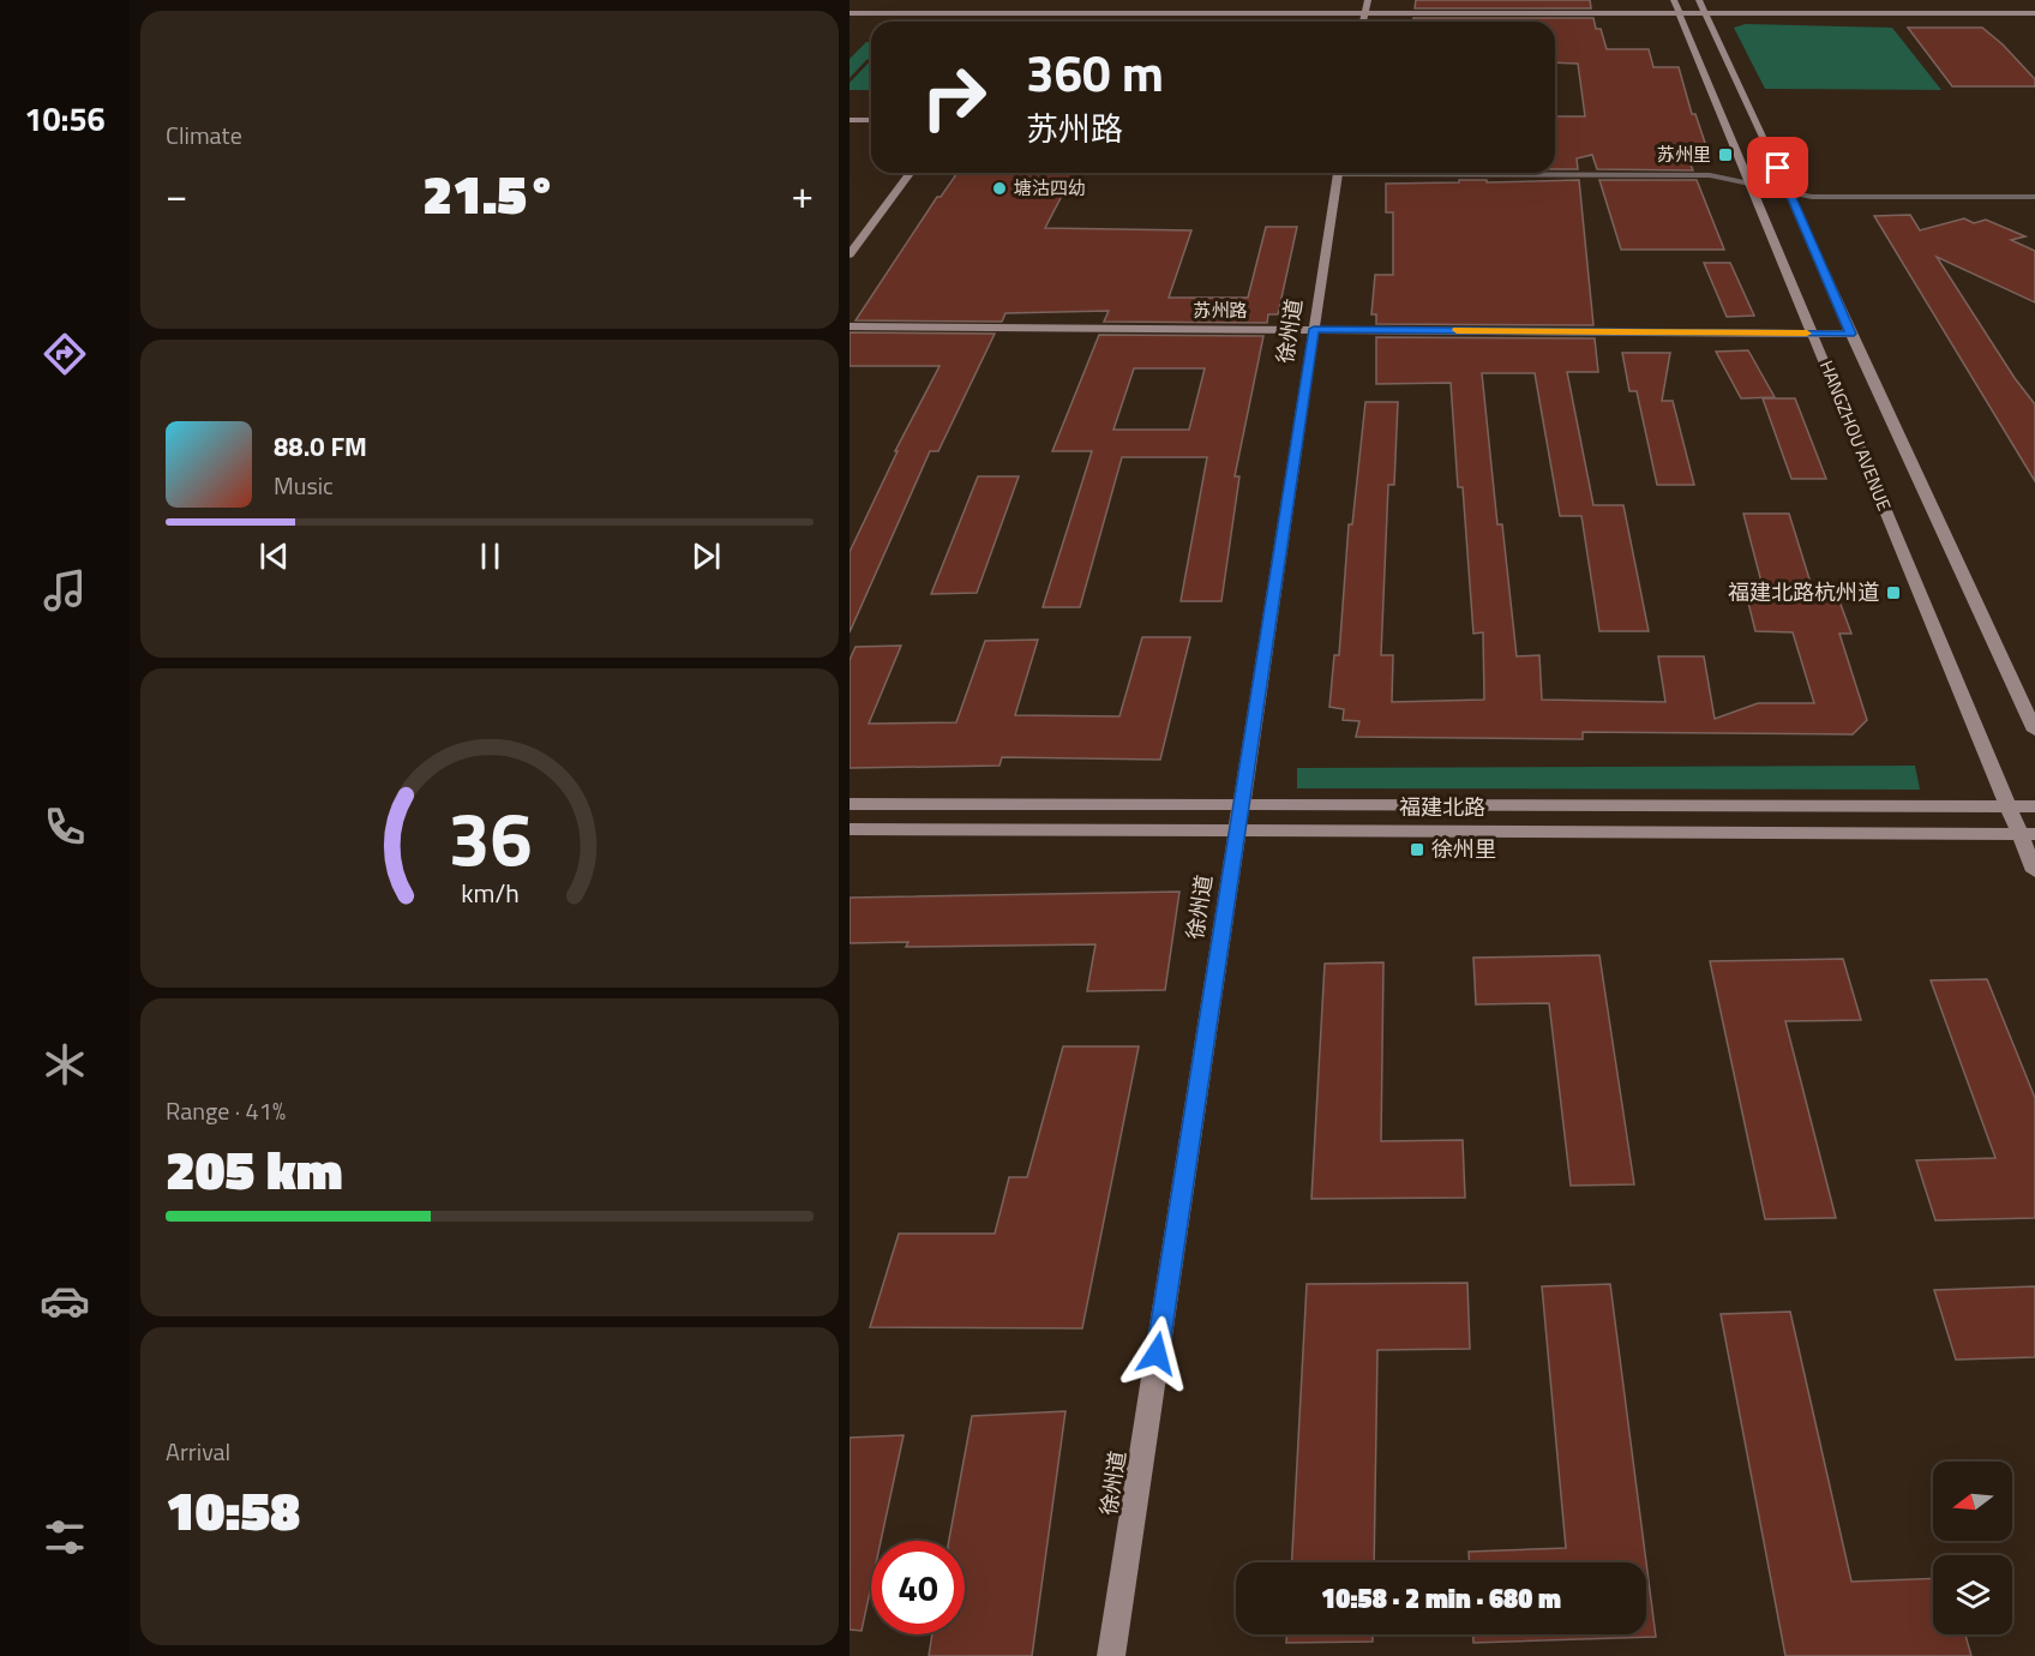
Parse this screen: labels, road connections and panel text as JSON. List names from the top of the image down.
{
  "streets": {
    "main road": [
      "苏州路",
      "徐州道",
      "HANGZHOU AVENUE",
      "福建北路"
    ]
  },
  "crossings": [
    ["苏州路", "徐州道"],
    ["苏州路", "HANGZHOU AVENUE"],
    ["徐州道", "福建北路"],
    ["HANGZHOU AVENUE", "福建北路"]
  ],
  "places": {
    "transit": ["苏州里", "福建北路杭州道", "徐州里"],
    "other": ["塘沽四幼"]
  },
  "north": "left",
  "page": {
    "tabs": "10:56",
    "tile": [
      "Climate",
      ["Range · 41%", "205 km"],
      ["Arrival", "10:58"]
    ],
    "turn": ["360 m", "苏州路"],
    "heat": ["−", "21.5°", "+"],
    "song": ["88.0 FM", "Music"],
    "limit": "40",
    "trip": "10:58 · 2 min · 680 m",
    "gauge": ["36", "km/h"]
  }
}
